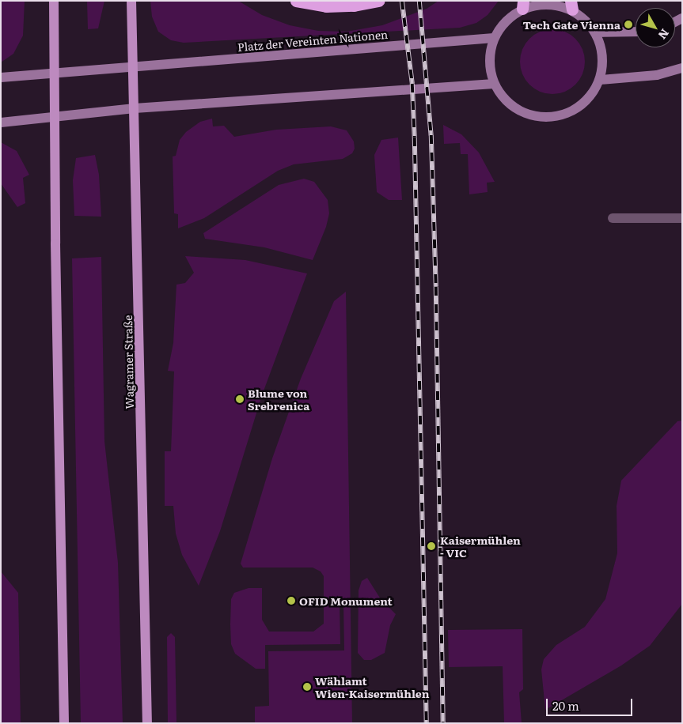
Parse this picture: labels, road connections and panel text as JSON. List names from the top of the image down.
{
  "streets": {
    "main road": ["Platz der Vereinten Nationen", "Wagramer Straße"]
  },
  "crossings": [
    ["Platz der Vereinten Nationen", "Wagramer Straße"]
  ],
  "places": [
    "Tech Gate Vienna",
    "Blume von Srebrenica",
    "Kaisermühlen - VIC",
    "OFID Monument",
    "Wählamt Wien-Kaisermühlen"
  ],
  "scale_bar": "20 m",
  "north": "bottom right"
}
